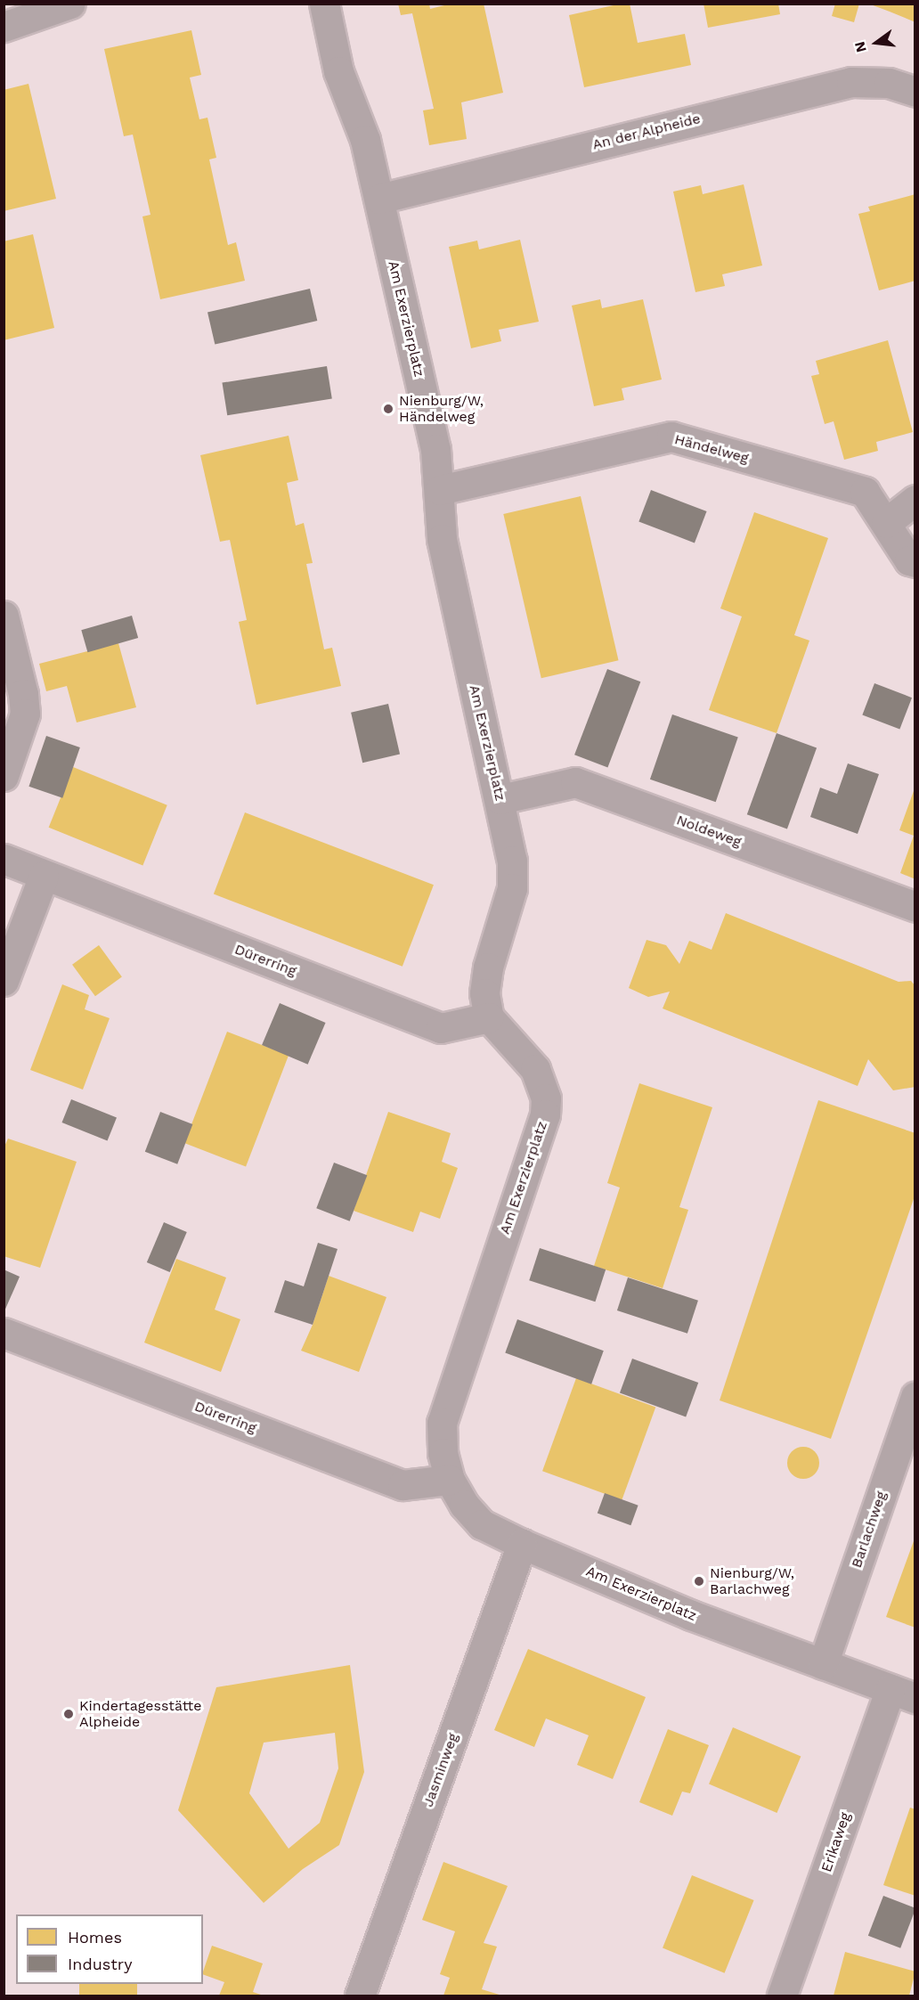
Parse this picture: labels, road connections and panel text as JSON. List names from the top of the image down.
{
  "streets": {
    "street": [
      "An der Alpheide",
      "Am Exerzierplatz",
      "Händelweg",
      "Noldeweg",
      "Dürerring",
      "Barlachweg",
      "Jasminweg",
      "Erikaweg"
    ]
  },
  "crossings": [
    ["An der Alpheide", "Am Exerzierplatz"],
    ["Am Exerzierplatz", "Händelweg"],
    ["Am Exerzierplatz", "Noldeweg"],
    ["Am Exerzierplatz", "Dürerring"],
    ["Am Exerzierplatz", "Barlachweg"],
    ["Am Exerzierplatz", "Jasminweg"],
    ["Am Exerzierplatz", "Erikaweg"]
  ],
  "places": ["Nienburg/W, Händelweg", "Nienburg/W, Barlachweg", "Kindertagesstätte Alpheide"],
  "legend": ["Homes", "Industry"],
  "north": "left"
}
